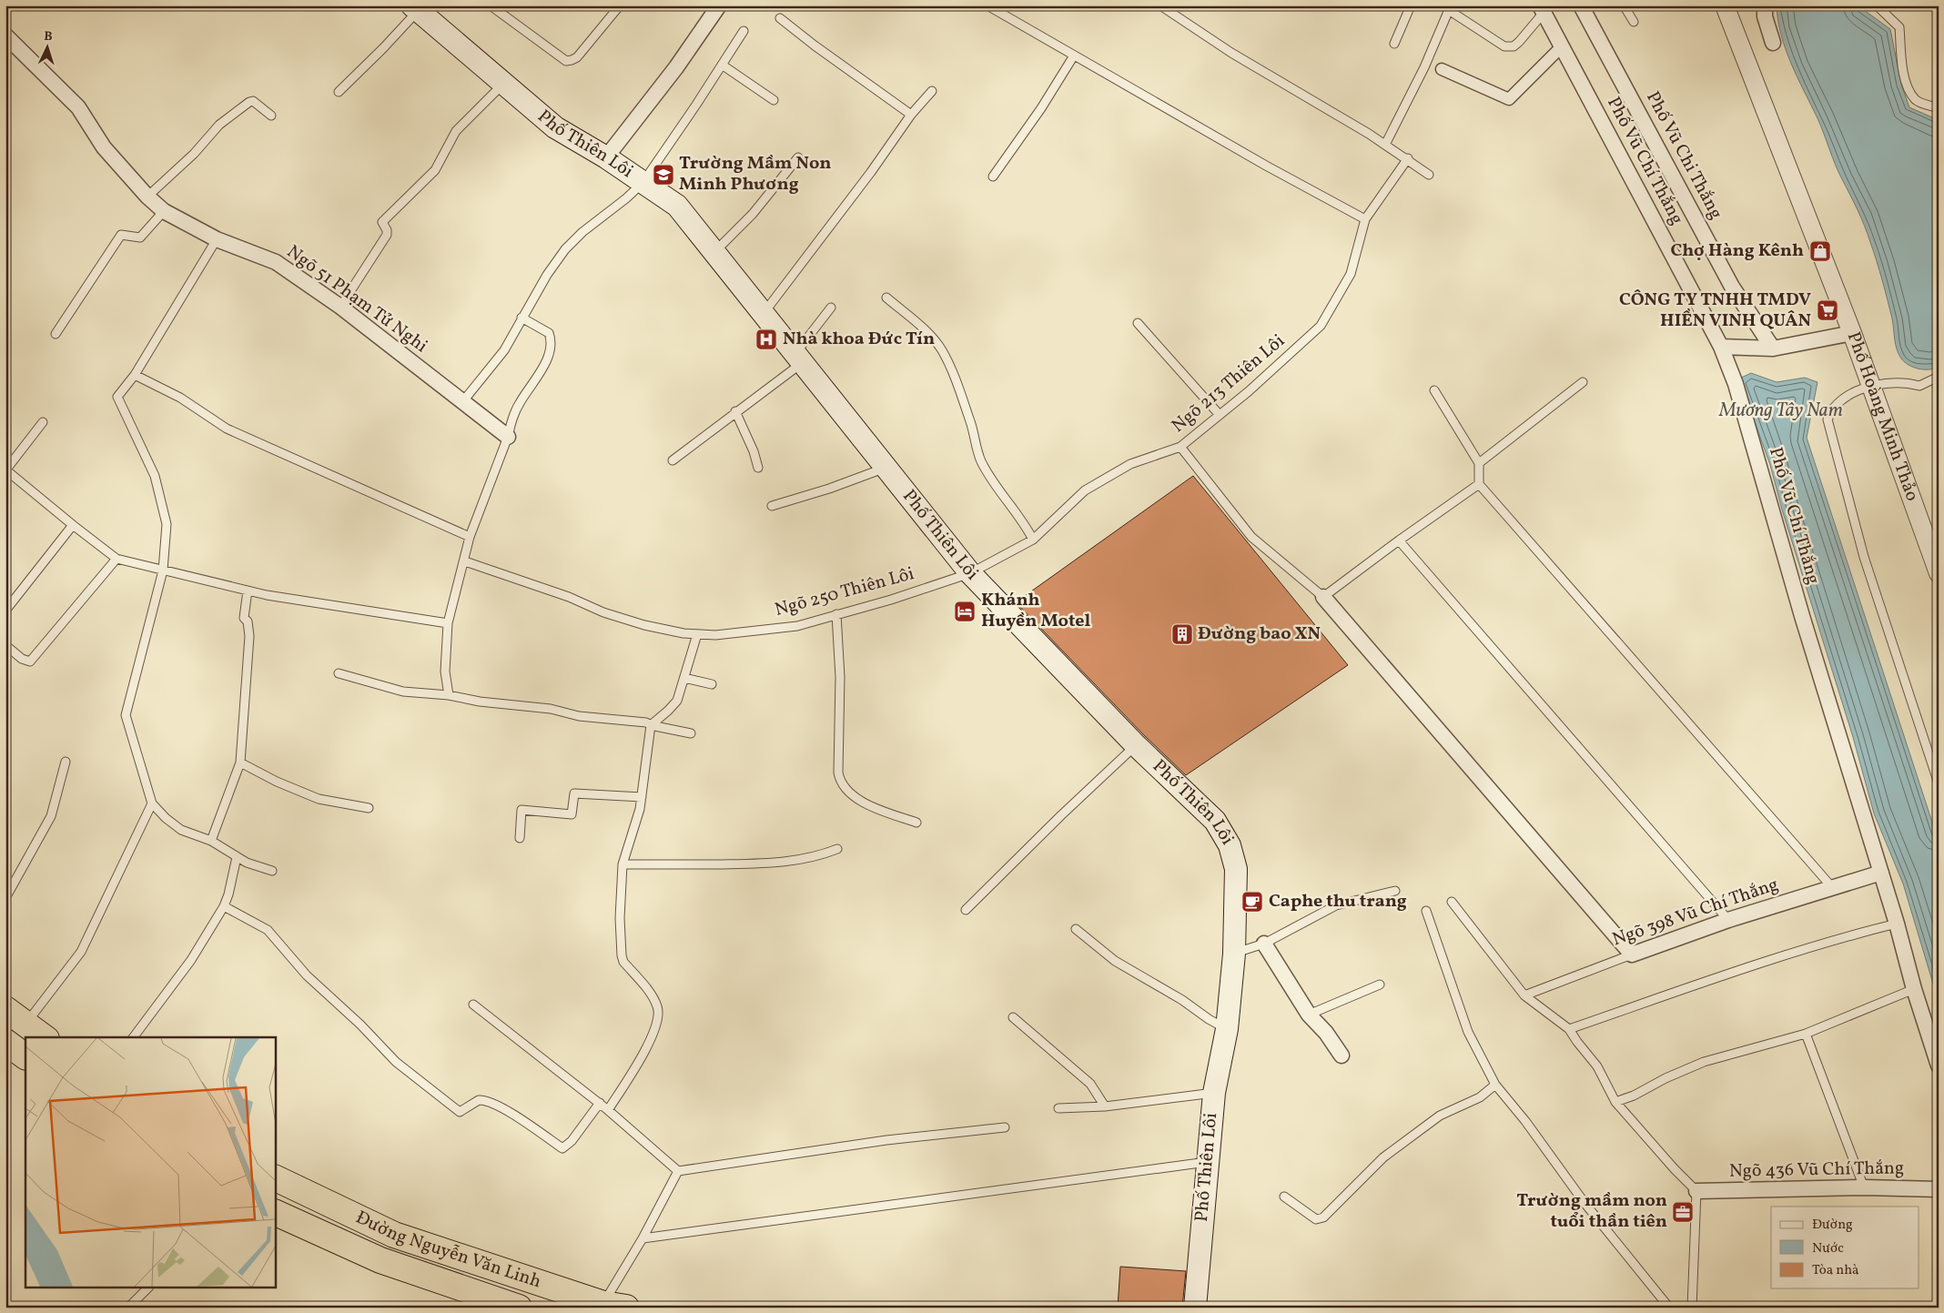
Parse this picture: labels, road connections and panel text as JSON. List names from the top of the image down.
{
  "streets": {
    "highway": ["Đường Nguyễn Văn Linh"],
    "main road": ["Phố Thiên Lôi"],
    "street": [
      "Phố Vũ Chi Thắng",
      "Phố Vũ Chí Thắng",
      "Ngõ 51 Phạm Tử Nghi",
      "Phố Hoàng Minh Thảo",
      "Ngõ 398 Vũ Chí Thắng",
      "Ngõ 436 Vũ Chí Thắng"
    ],
    "lane": ["Ngõ 213 Thiên Lôi", "Ngõ 250 Thiên Lôi"]
  },
  "crossings": [
    ["Phố Thiên Lôi", "Ngõ 213 Thiên Lôi"],
    ["Phố Thiên Lôi", "Ngõ 250 Thiên Lôi"],
    ["Phố Vũ Chí Thắng", "Ngõ 398 Vũ Chí Thắng"],
    ["Ngõ 213 Thiên Lôi", "Ngõ 250 Thiên Lôi"]
  ],
  "water": ["Mương Tây Nam"],
  "places": {
    "school or university": ["Trường Mầm Non Minh Phương"],
    "shop": ["Chợ Hàng Kênh"],
    "supermarket": ["CÔNG TY TNHH TMDV HIỀN VINH QUÂN"],
    "hospital": ["Nhà khoa Đức Tín"],
    "hotel": ["Khánh Huyền Motel"],
    "building": ["Đường bao XN"],
    "cafe": ["Caphe thu trang"],
    "office": ["Trường mầm non tuổi thần tiên"]
  },
  "legend": ["Đường", "Nước", "Tòa nhà"],
  "north": "top"
}
